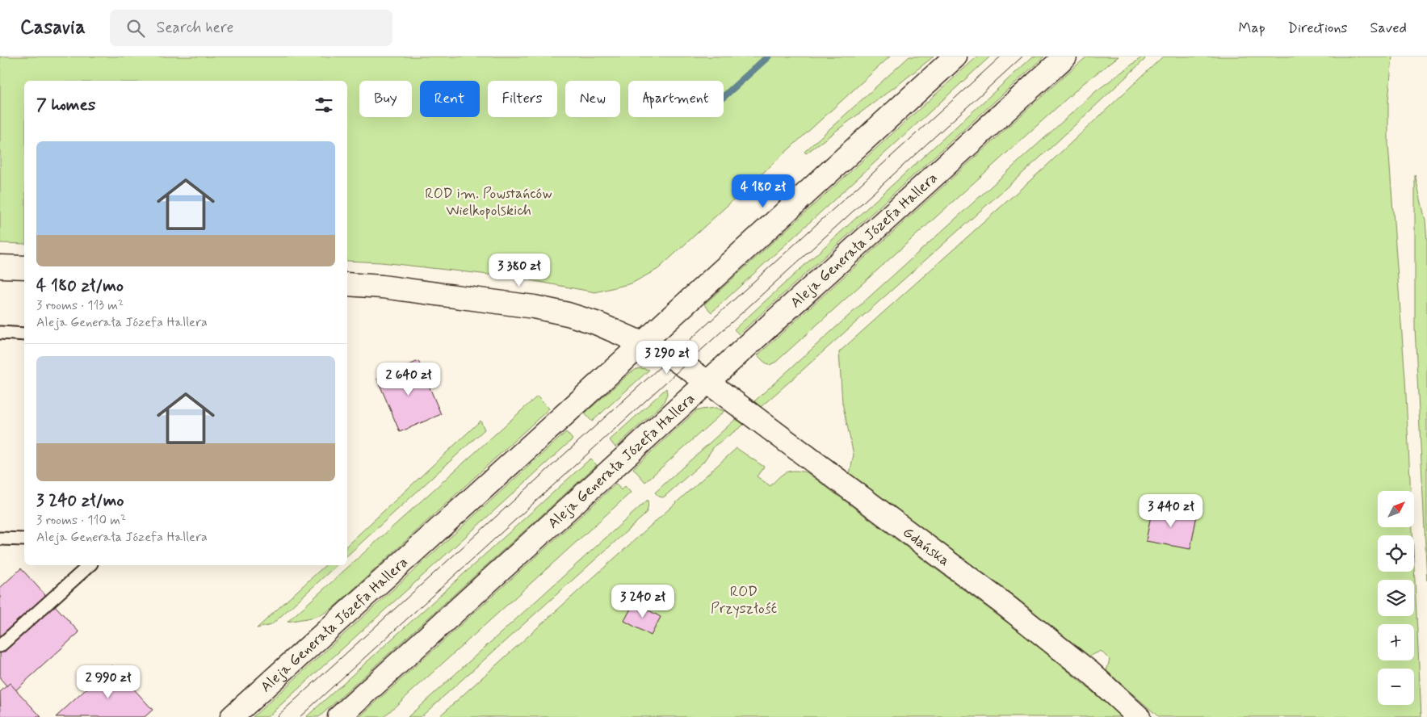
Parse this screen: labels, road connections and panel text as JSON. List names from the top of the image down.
{
  "streets": {
    "main road": ["Aleja Generała Józefa Hallera", "Gdańska"]
  },
  "crossings": [
    ["Aleja Generała Józefa Hallera", "Gdańska"]
  ],
  "parks": ["ROD im. Powstańców Wielkopolskich", "ROD Przyszłość"],
  "north": "top right",
  "page": {
    "header": "Casavia",
    "search": "Search here",
    "nav": ["Map", "Directions", "Saved"],
    "chip": [
      "Buy",
      "Rent",
      "Filters",
      "New",
      "Apartment"
    ],
    "heading": "7 homes",
    "list": [
      {
        "name": "4 180 zł/mo",
        "note": "3 rooms · 113 m² · Aleja Generała Józefa Hallera"
      },
      {
        "name": "3 240 zł/mo",
        "note": "3 rooms · 110 m² · Aleja Generała Józefa Hallera"
      }
    ],
    "price": [
      "4 180 zł",
      "3 380 zł",
      "3 290 zł",
      "2 640 zł",
      "3 440 zł",
      "3 240 zł",
      "2 990 zł"
    ],
    "map_buttons": ["+", "−"]
  }
}
